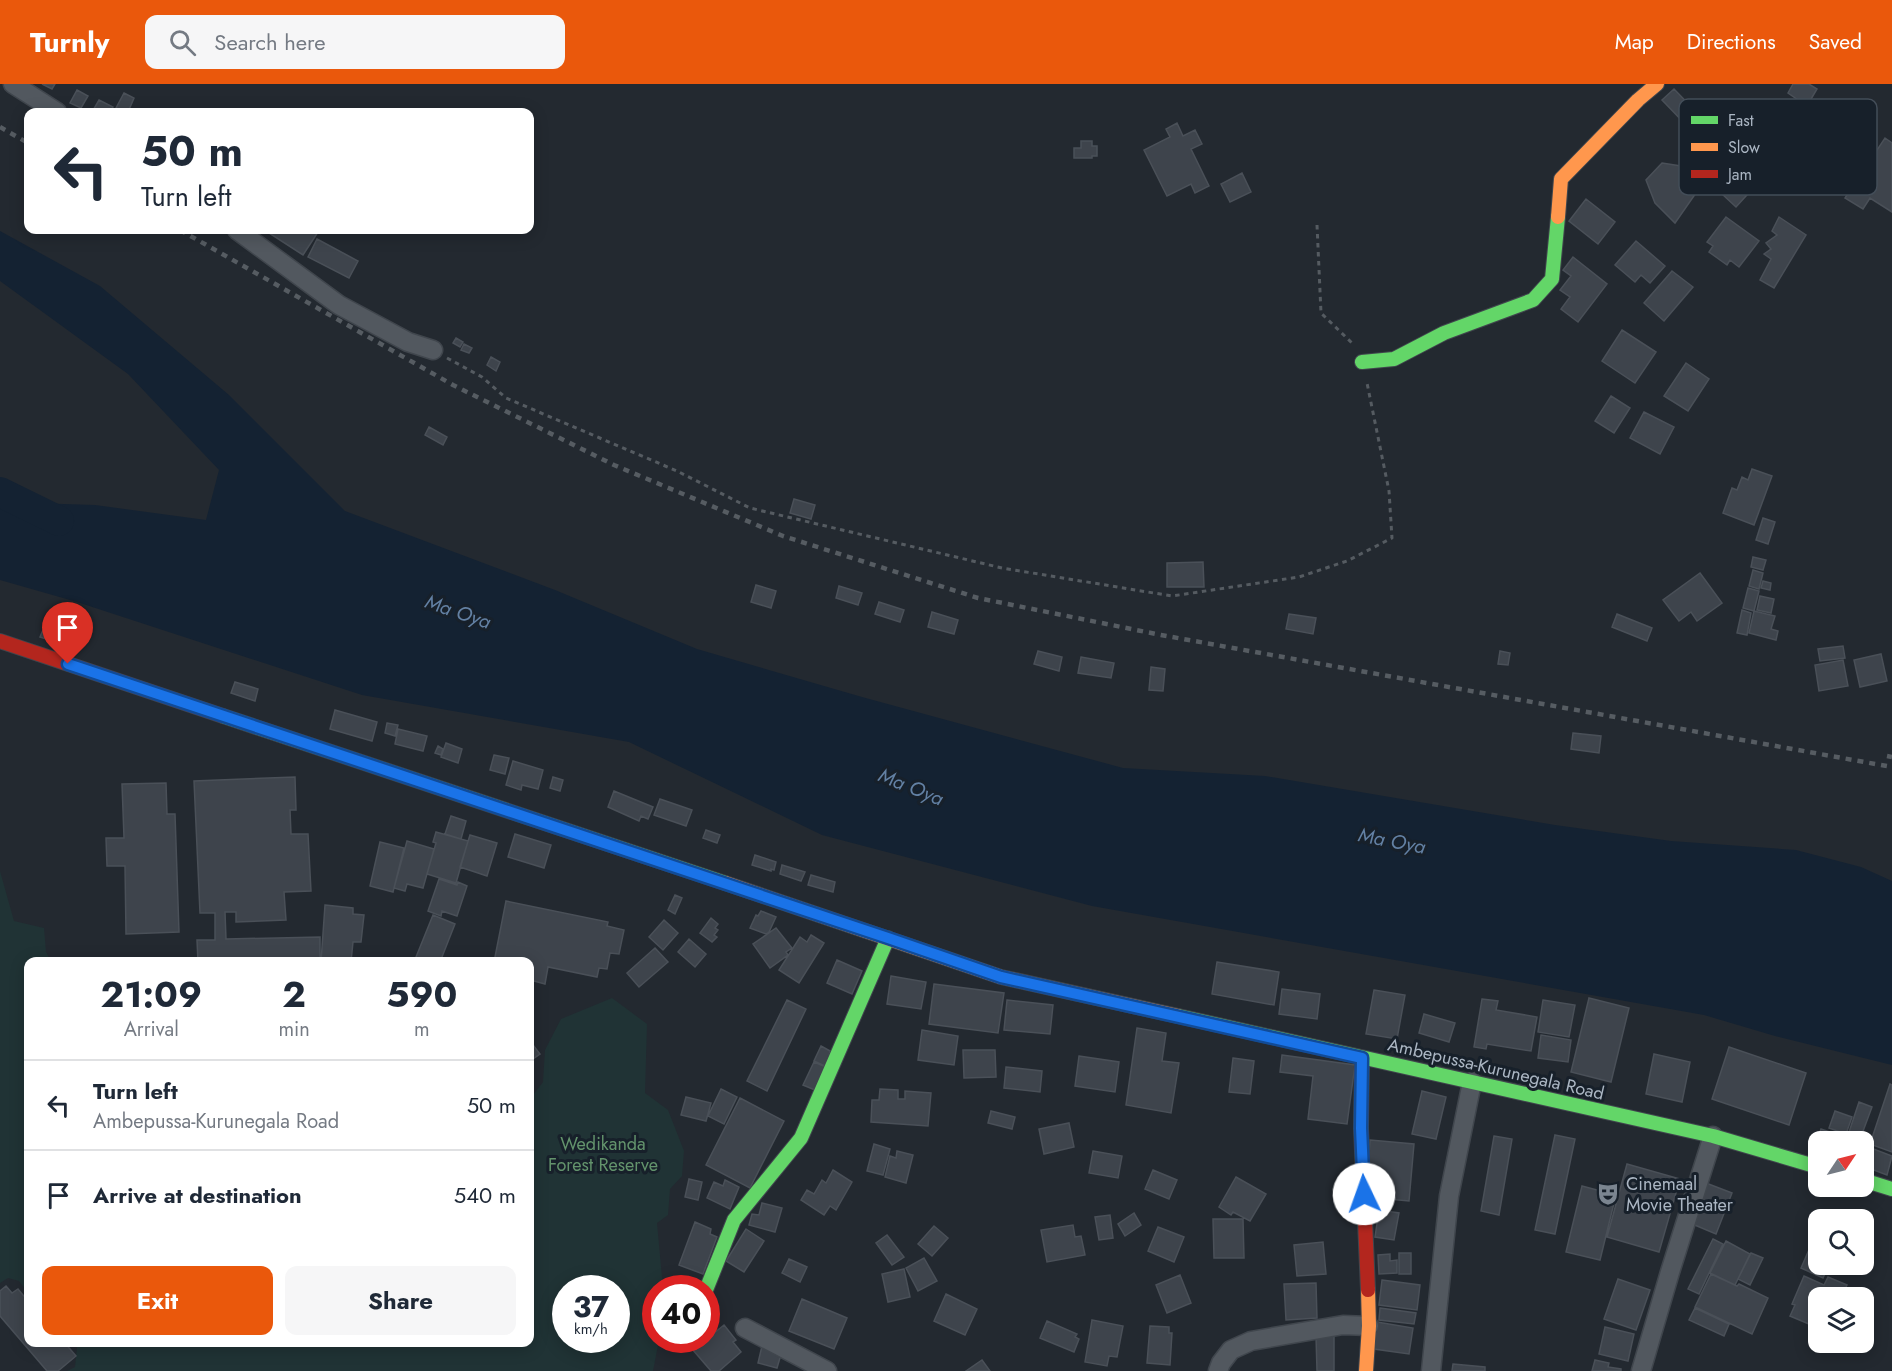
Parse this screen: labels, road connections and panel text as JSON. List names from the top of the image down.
{
  "streets": {
    "main road": ["Ambepussa-Kurunegala Road"]
  },
  "water": ["Ma Oya"],
  "parks": ["Wedikanda Forest Reserve"],
  "places": {
    "theatre": ["Cinemaal Movie Theater"]
  },
  "legend": ["Fast", "Slow", "Jam"],
  "north": "top right",
  "page": {
    "header": "Turnly",
    "search": "Search here",
    "nav": ["Map", "Directions", "Saved"],
    "turn": ["50 m", "Turn left"],
    "eta": [
      "21:09",
      "Arrival",
      "2",
      "min",
      "590",
      "m"
    ],
    "list": [
      {
        "name": "Turn left",
        "note": "Ambepussa-Kurunegala Road",
        "value": "50 m"
      },
      {
        "name": "Arrive at destination",
        "value": "540 m"
      }
    ],
    "buttons": ["Exit", "Share"],
    "speed": "37 km/h",
    "limit": "40"
  }
}
